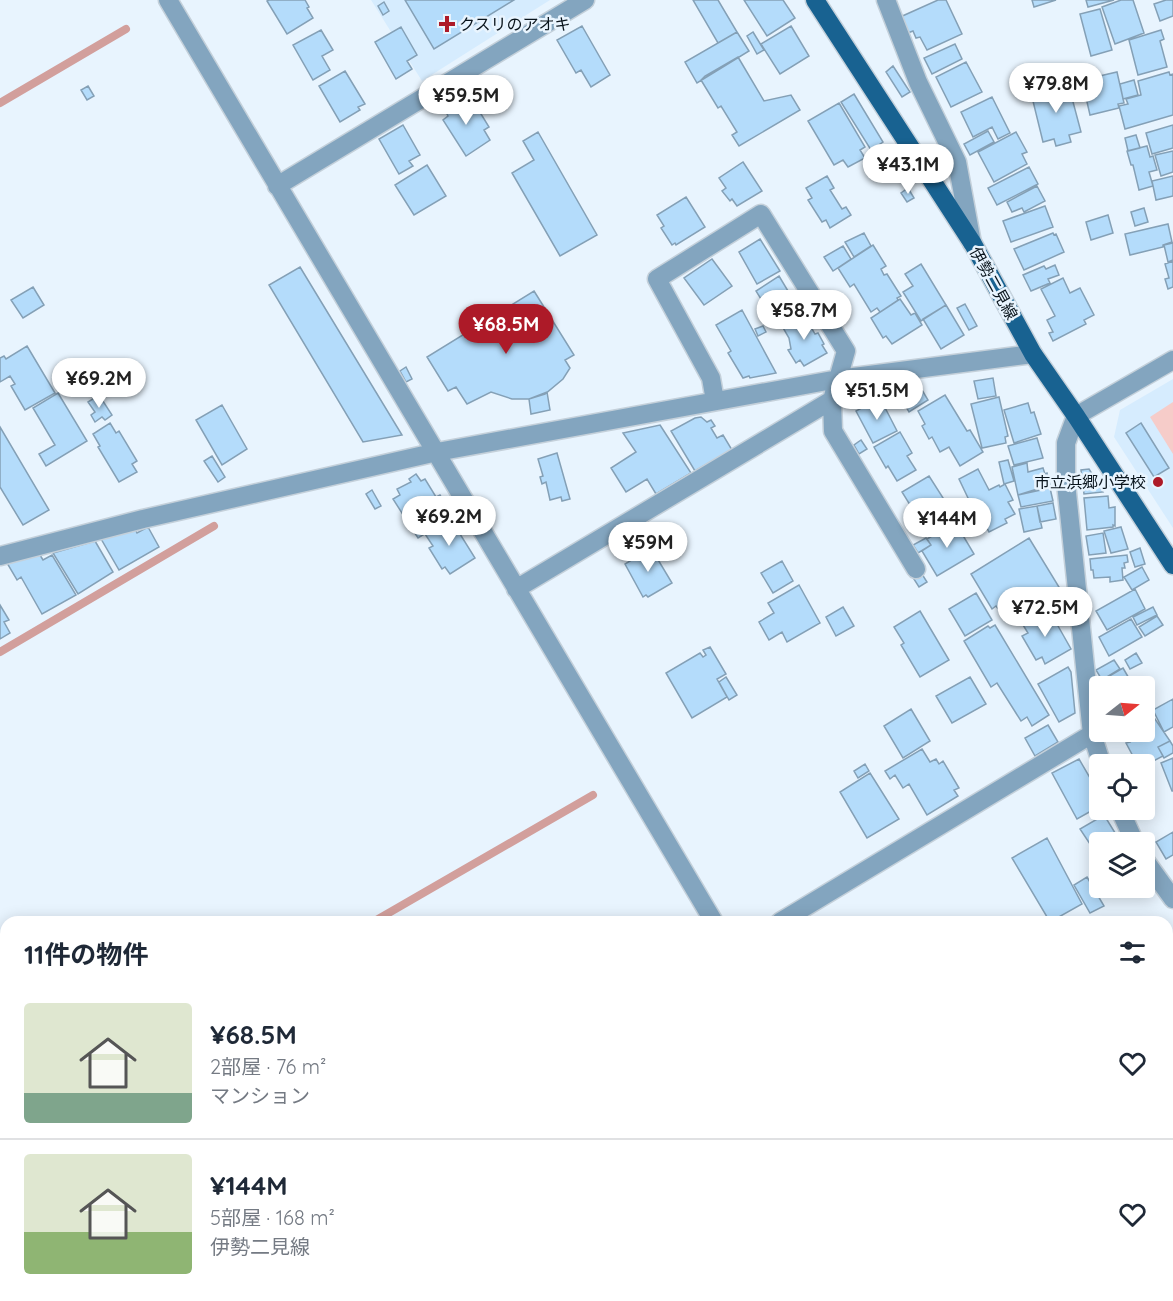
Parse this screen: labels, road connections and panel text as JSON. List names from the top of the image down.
{
  "streets": {
    "main road": ["伊勢二見線"]
  },
  "places": {
    "health": ["クスリのアオキ"],
    "other": ["市立浜郷小学校"]
  },
  "north": "right",
  "page": {
    "price": [
      "¥79.8M",
      "¥59.5M",
      "¥43.1M",
      "¥58.7M",
      "¥68.5M",
      "¥69.2M",
      "¥51.5M",
      "¥69.2M",
      "¥144M",
      "¥59M",
      "¥72.5M"
    ],
    "heading": "11件の物件",
    "list": [
      {
        "name": "¥68.5M",
        "note": "2部屋 · 76 m² · マンション"
      },
      {
        "name": "¥144M",
        "note": "5部屋 · 168 m² · 伊勢二見線"
      }
    ]
  }
}
